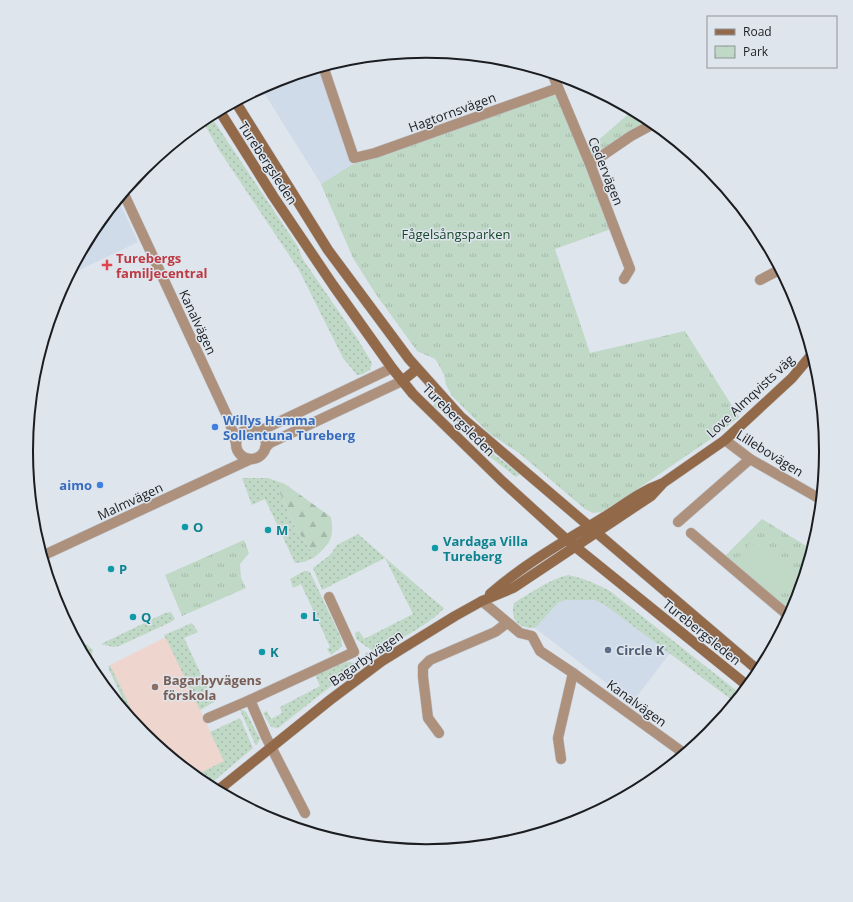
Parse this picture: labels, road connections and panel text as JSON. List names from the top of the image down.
{
  "streets": {
    "main road": ["Turebergsleden", "Love Almqvists väg", "Bagarbyvägen"],
    "street": [
      "Hagtornsvägen",
      "Cedervägen",
      "Kanalvägen",
      "Lillebovägen",
      "Malmvägen"
    ]
  },
  "crossings": [
    ["Hagtornsvägen", "Cedervägen"],
    ["Turebergsleden", "Love Almqvists väg"],
    ["Turebergsleden", "Bagarbyvägen"],
    ["Kanalvägen", "Malmvägen"],
    ["Kanalvägen", "Bagarbyvägen"],
    ["Love Almqvists väg", "Lillebovägen"],
    ["Love Almqvists väg", "Bagarbyvägen"]
  ],
  "parks": ["Fågelsångsparken"],
  "places": {
    "health": ["Turebergs familjecentral"],
    "other": [
      "Willys Hemma Sollentuna Tureberg",
      "aimo",
      "O",
      "M",
      "Vardaga Villa Tureberg",
      "P",
      "L",
      "Q",
      "Circle K",
      "K",
      "Bagarbyvägens förskola"
    ]
  },
  "legend": ["Road", "Park"]
}
